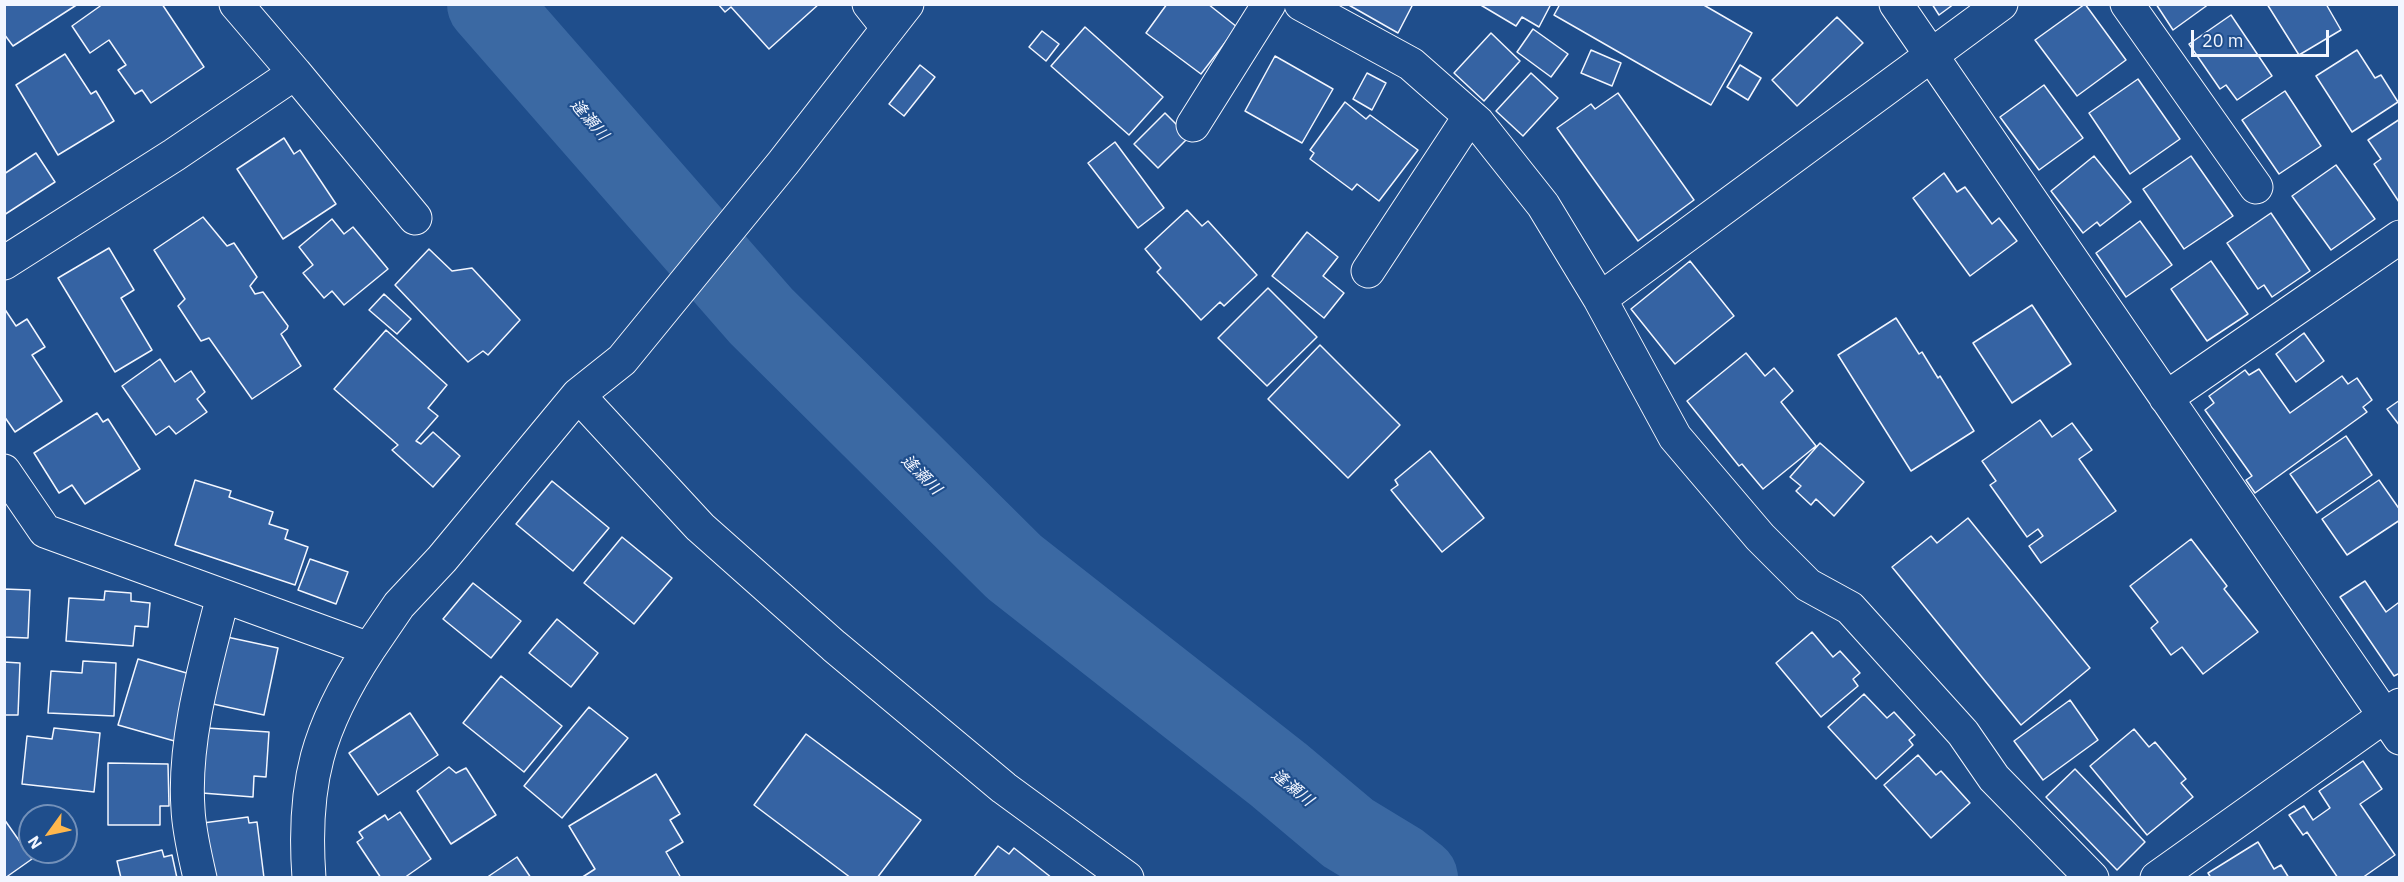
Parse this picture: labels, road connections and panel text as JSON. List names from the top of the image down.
{
  "water": ["逢瀬川"],
  "scale_bar": "20 m",
  "north": "bottom left"
}
